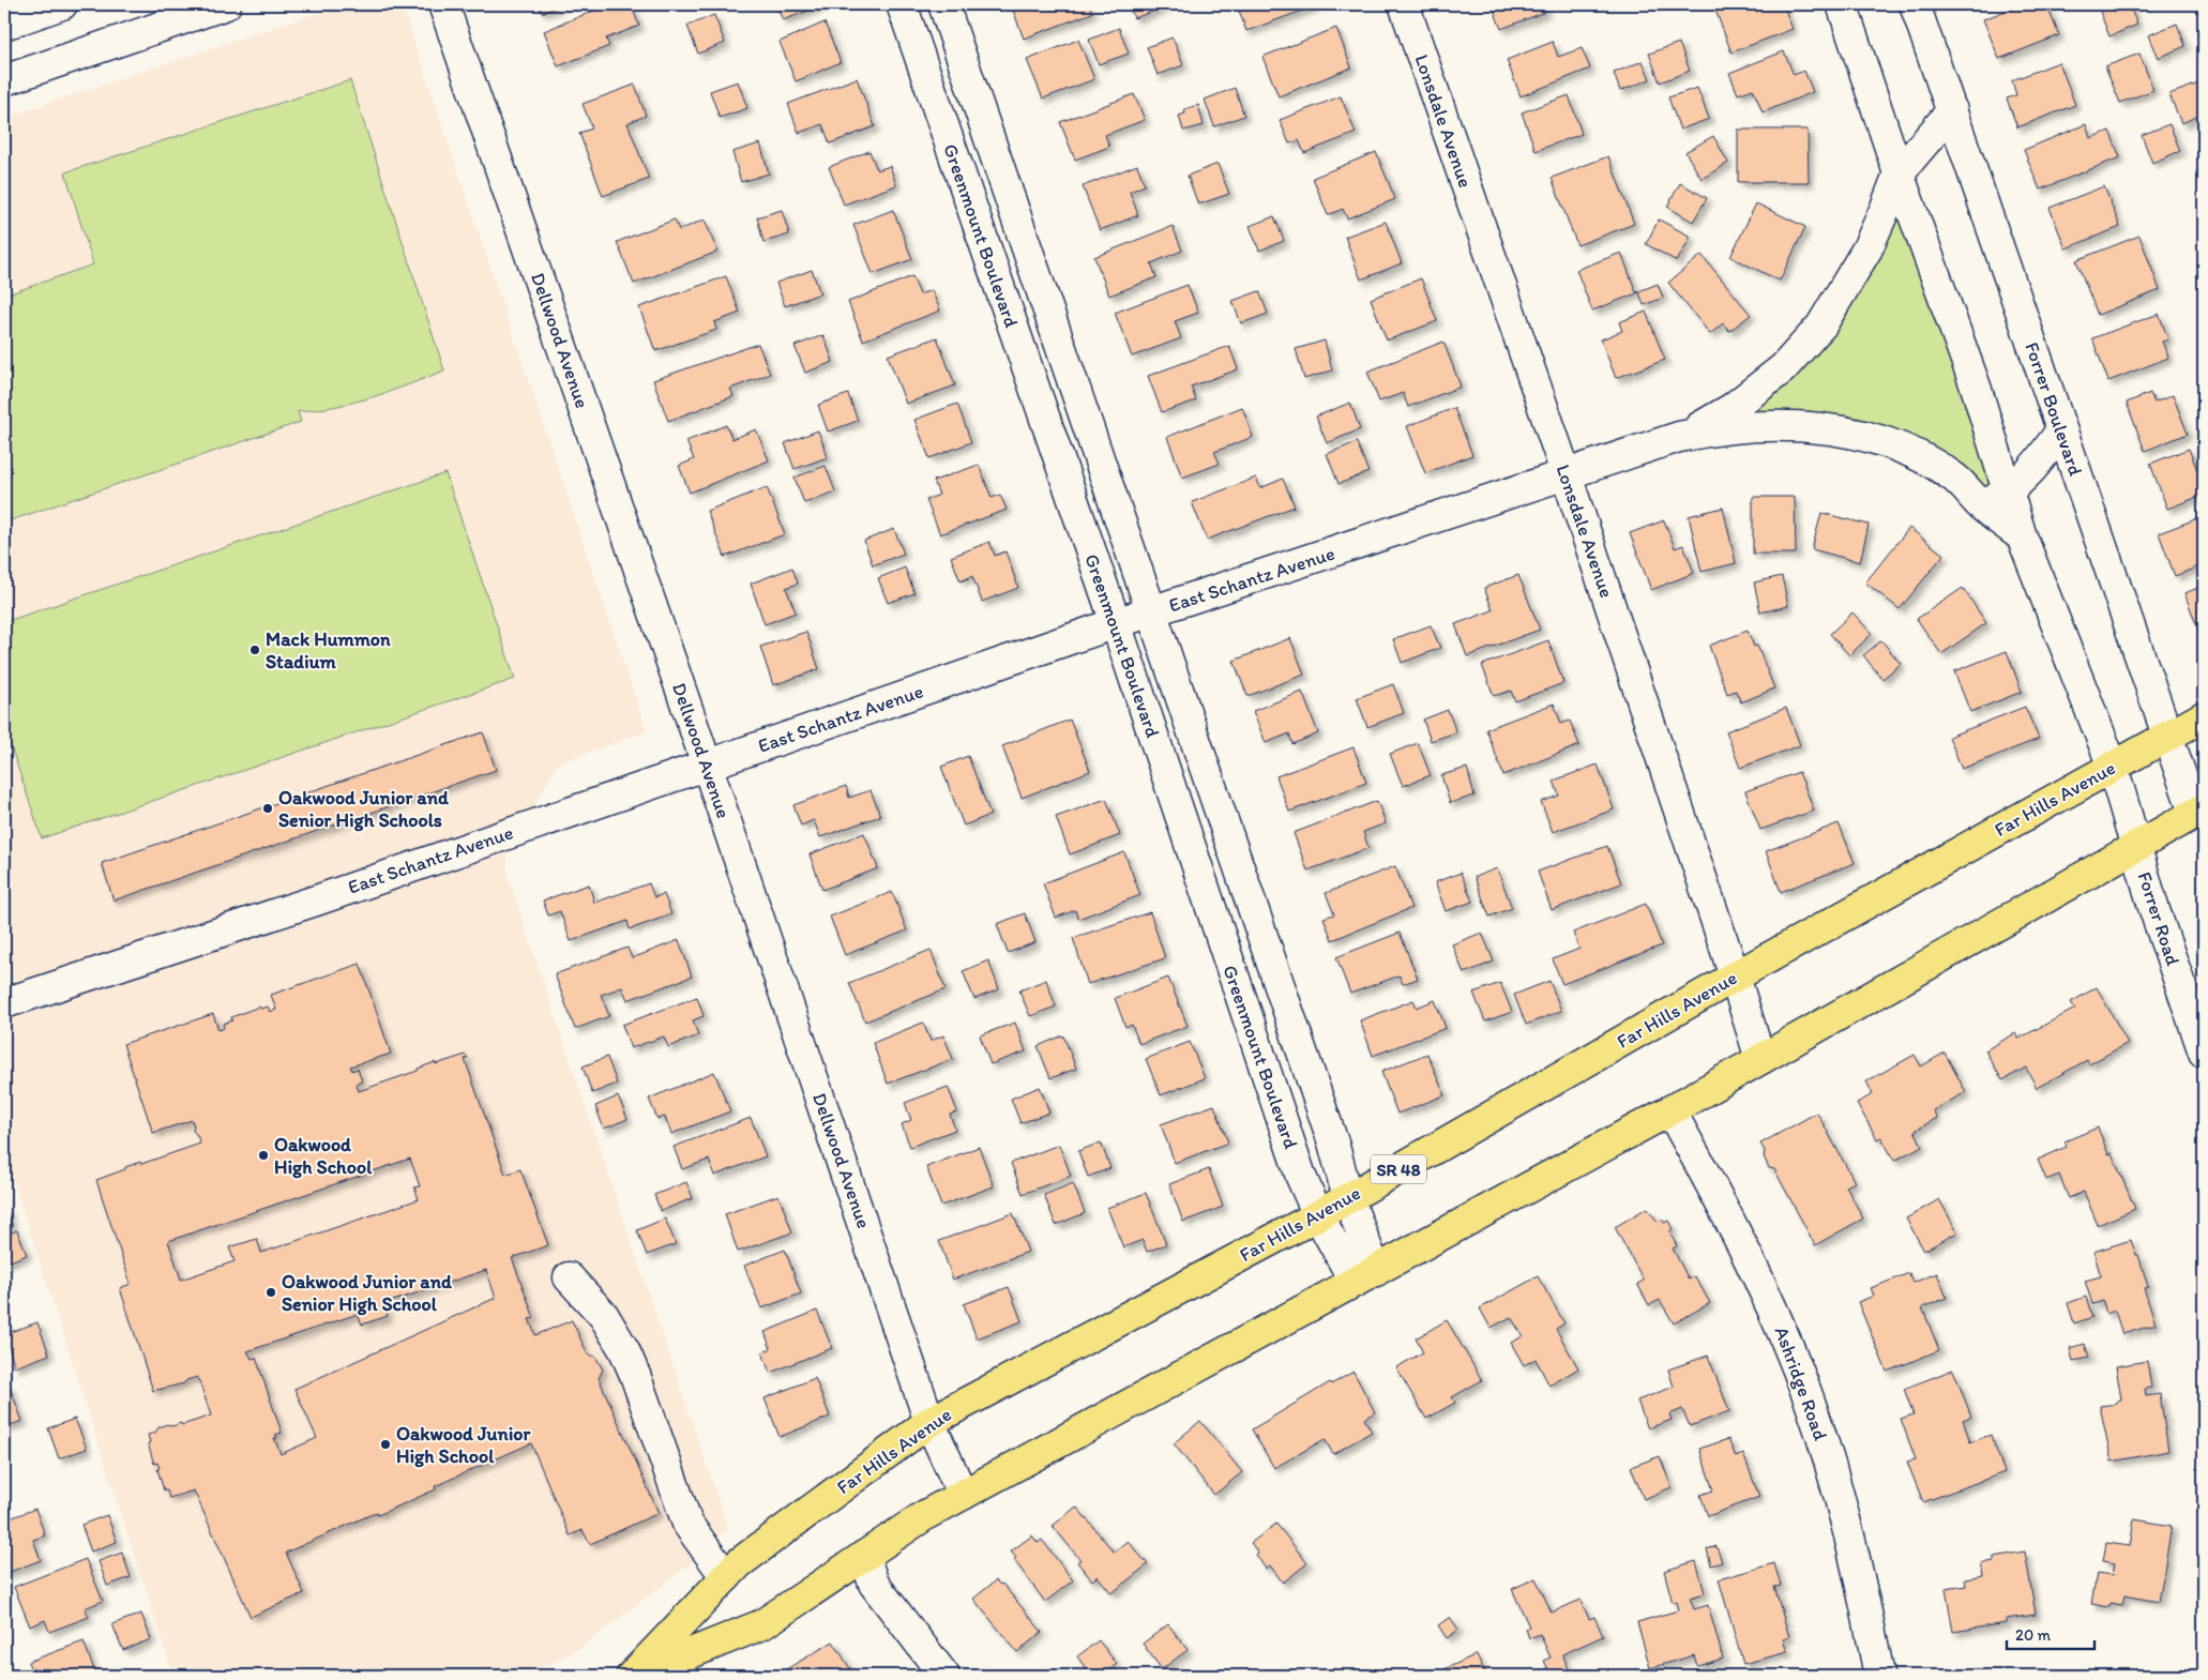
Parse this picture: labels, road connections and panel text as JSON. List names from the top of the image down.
{
  "streets": {
    "main road": ["Far Hills Avenue", "SR 48"],
    "street": [
      "Lonsdale Avenue",
      "Greenmount Boulevard",
      "Dellwood Avenue",
      "Forrer Boulevard",
      "East Schantz Avenue",
      "Forrer Road",
      "Ashridge Road"
    ]
  },
  "crossings": [
    ["Lonsdale Avenue", "East Schantz Avenue"],
    ["Lonsdale Avenue", "Far Hills Avenue"],
    ["Greenmount Boulevard", "East Schantz Avenue"],
    ["Greenmount Boulevard", "Far Hills Avenue"],
    ["Dellwood Avenue", "East Schantz Avenue"],
    ["Dellwood Avenue", "Far Hills Avenue"],
    ["Forrer Boulevard", "East Schantz Avenue"],
    ["Forrer Boulevard", "Far Hills Avenue"],
    ["Far Hills Avenue", "Forrer Road"],
    ["Far Hills Avenue", "Ashridge Road"]
  ],
  "places": [
    "Mack Hummon Stadium",
    "Oakwood Junior and Senior High Schools",
    "Oakwood High School",
    "Oakwood Junior and Senior High School",
    "Oakwood Junior High School"
  ],
  "scale_bar": "20 m"
}
